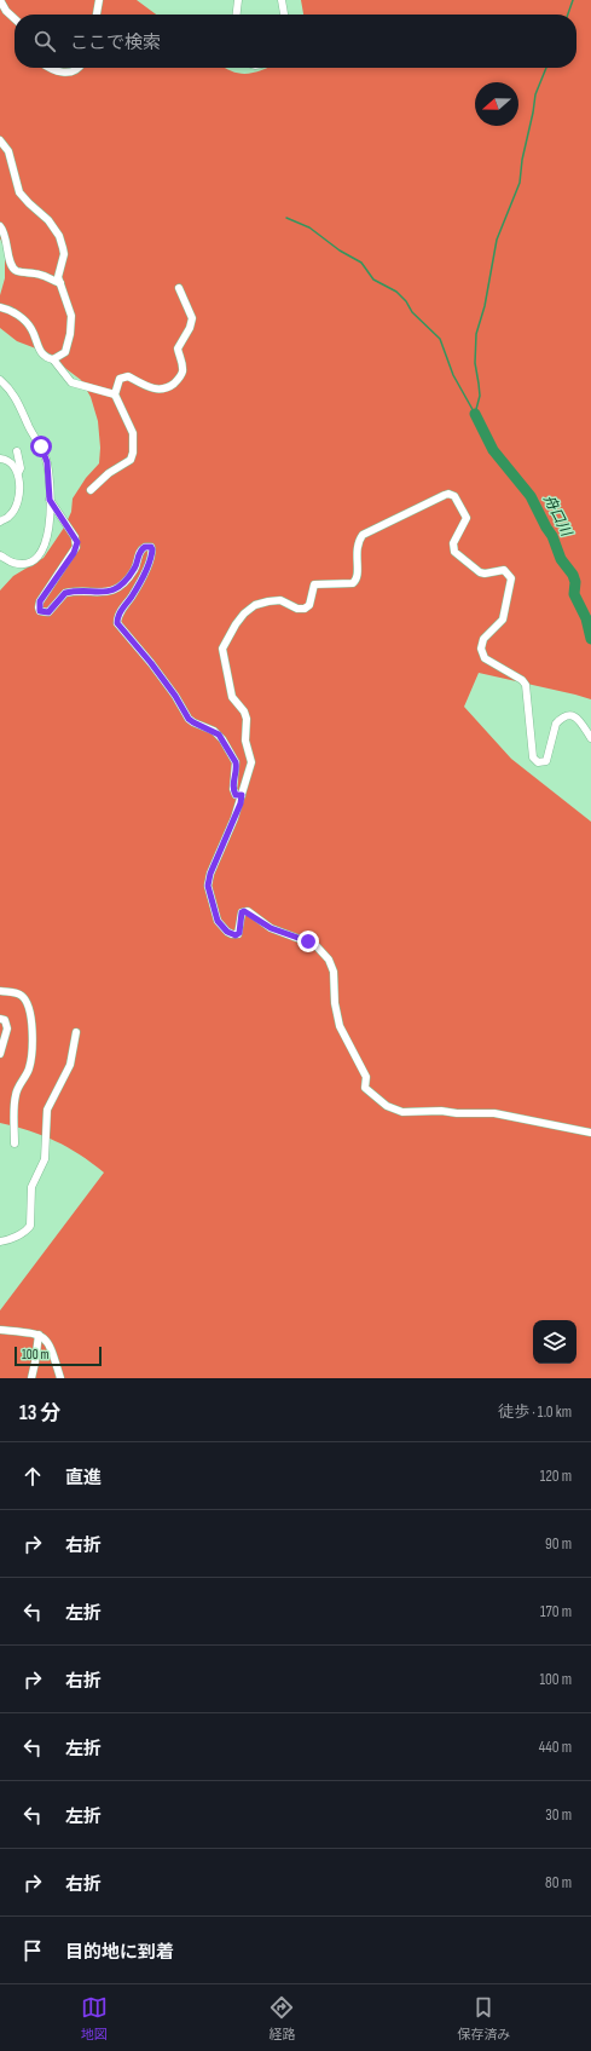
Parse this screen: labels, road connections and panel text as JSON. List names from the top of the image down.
{
  "water": ["舟口川"],
  "scale_bar": "100 m",
  "north": "left",
  "page": {
    "search": "ここで検索",
    "scale": "100 m",
    "heading": ["13 分", "徒歩 · 1.0 km"],
    "list": [
      ["直進", "120 m"],
      ["右折", "90 m"],
      ["左折", "170 m"],
      ["右折", "100 m"],
      ["左折", "440 m"],
      ["左折", "30 m"],
      ["右折", "80 m"],
      "目的地に到着"
    ],
    "nav": ["地図", "経路", "保存済み"]
  }
}
